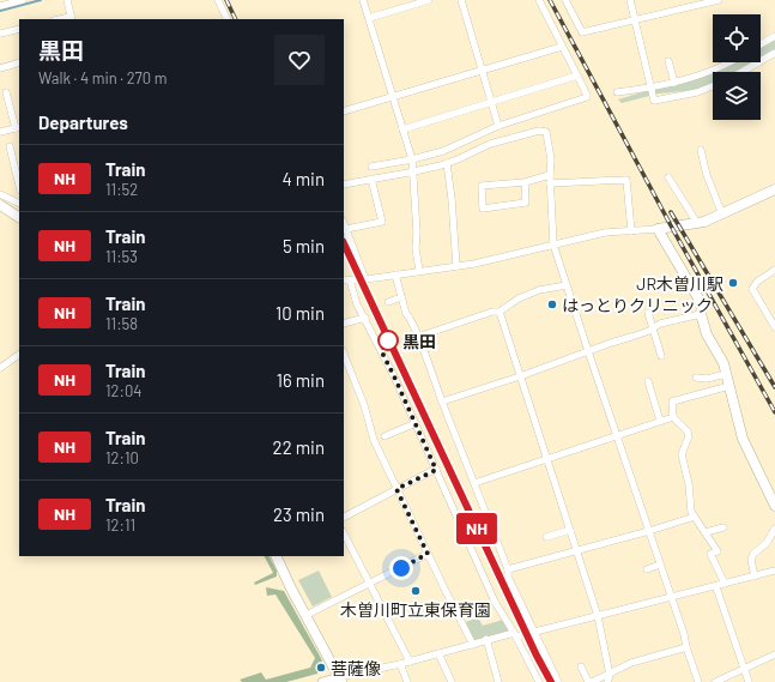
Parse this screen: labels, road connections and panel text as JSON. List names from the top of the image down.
{
  "places": [
    "JR木曽川駅",
    "はっとりクリニック",
    "黒田",
    "木曽川町立東保育園",
    "菩薩像"
  ],
  "page": {
    "on_map": "NH",
    "heading": [
      ["黒田", "Walk · 4 min · 270 m"],
      "Departures"
    ],
    "list": [
      {
        "mark": "NH",
        "name": "Train",
        "note": "11:52",
        "value": "4 min"
      },
      {
        "mark": "NH",
        "name": "Train",
        "note": "11:53",
        "value": "5 min"
      },
      {
        "mark": "NH",
        "name": "Train",
        "note": "11:58",
        "value": "10 min"
      },
      {
        "mark": "NH",
        "name": "Train",
        "note": "12:04",
        "value": "16 min"
      },
      {
        "mark": "NH",
        "name": "Train",
        "note": "12:10",
        "value": "22 min"
      },
      {
        "mark": "NH",
        "name": "Train",
        "note": "12:11",
        "value": "23 min"
      }
    ]
  }
}
